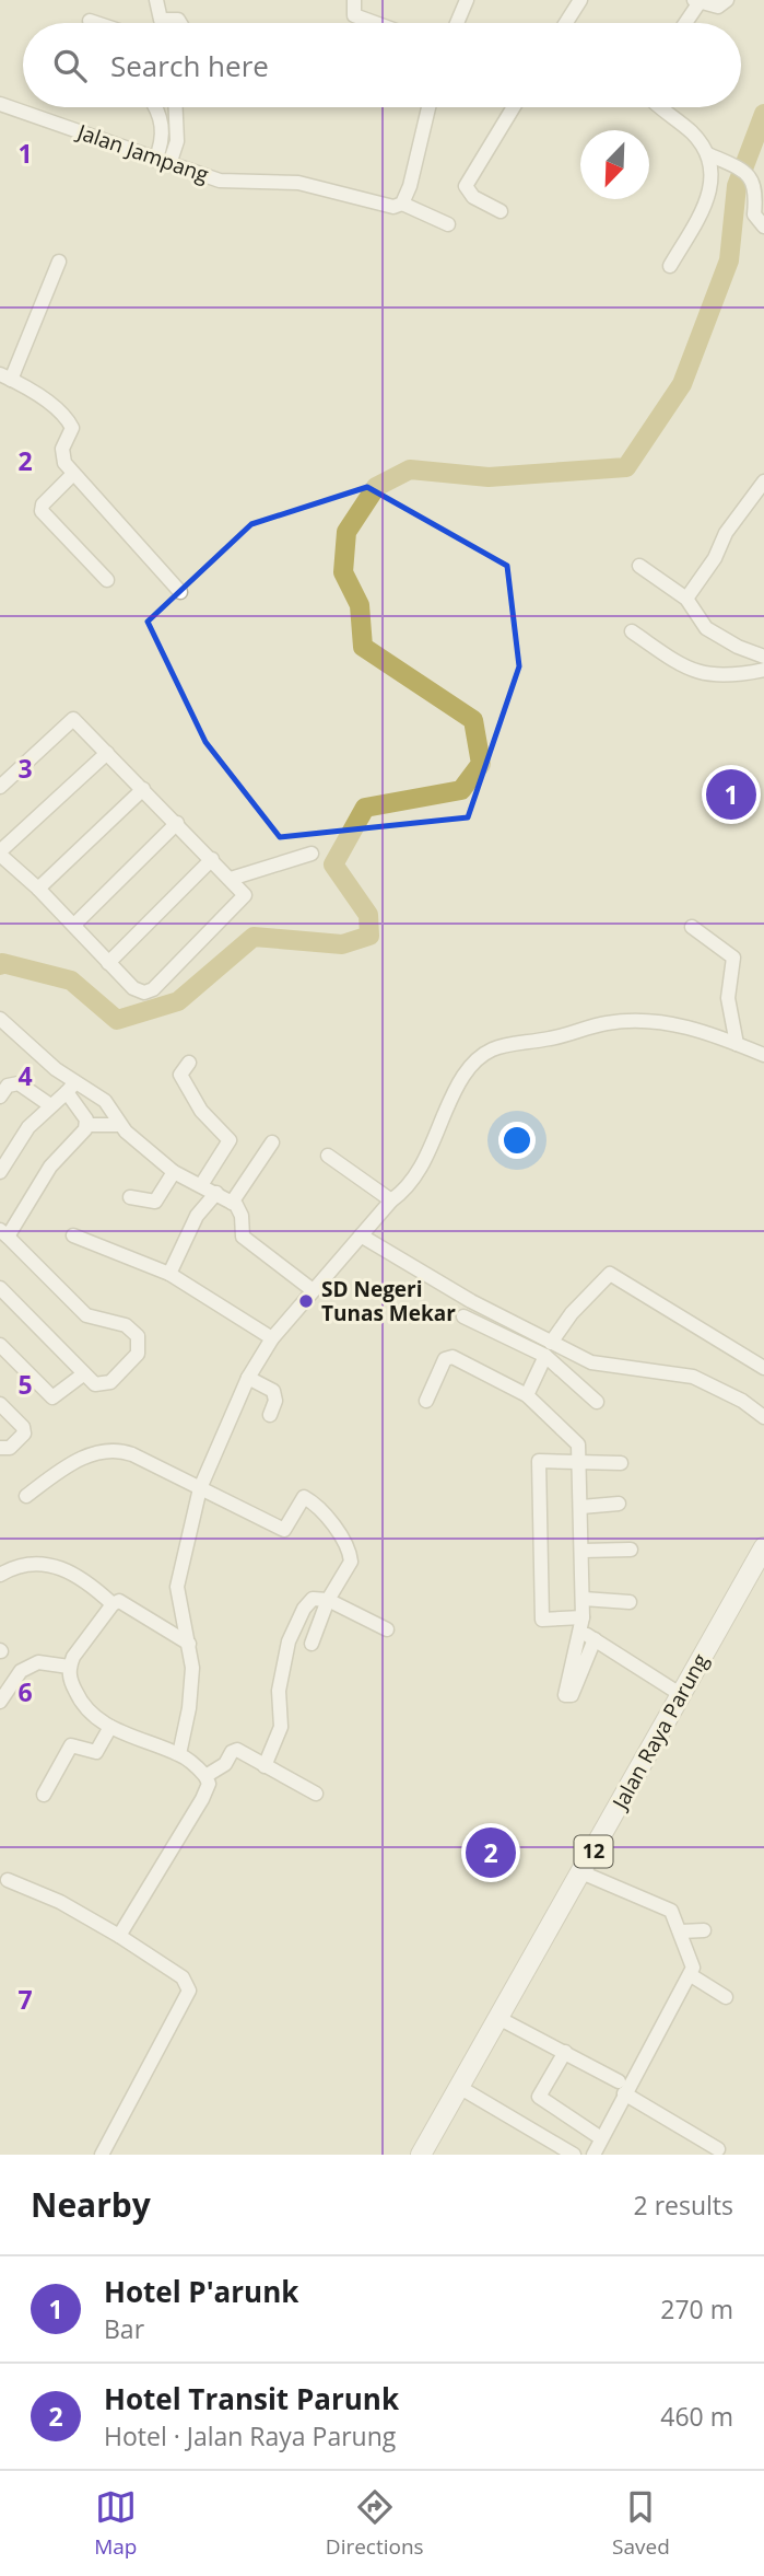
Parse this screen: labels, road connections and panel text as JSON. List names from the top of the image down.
{
  "streets": {
    "highway": ["Jalan Raya Parung", "12"],
    "street": ["Jalan Jampang"]
  },
  "places": ["SD Negeri Tunas Mekar"],
  "north": "bottom left",
  "page": {
    "search": "Search here",
    "pins": ["1", "2"],
    "heading": ["Nearby", "2 results"],
    "list": [
      {
        "mark": "1",
        "name": "Hotel P'arunk",
        "note": "Bar",
        "value": "270 m"
      },
      {
        "mark": "2",
        "name": "Hotel Transit Parunk",
        "note": "Hotel · Jalan Raya Parung",
        "value": "460 m"
      }
    ],
    "nav": ["Map", "Directions", "Saved"]
  },
  "grid": {
    "rows": [
      "1",
      "2",
      "3",
      "4",
      "5",
      "6",
      "7"
    ]
  }
}
